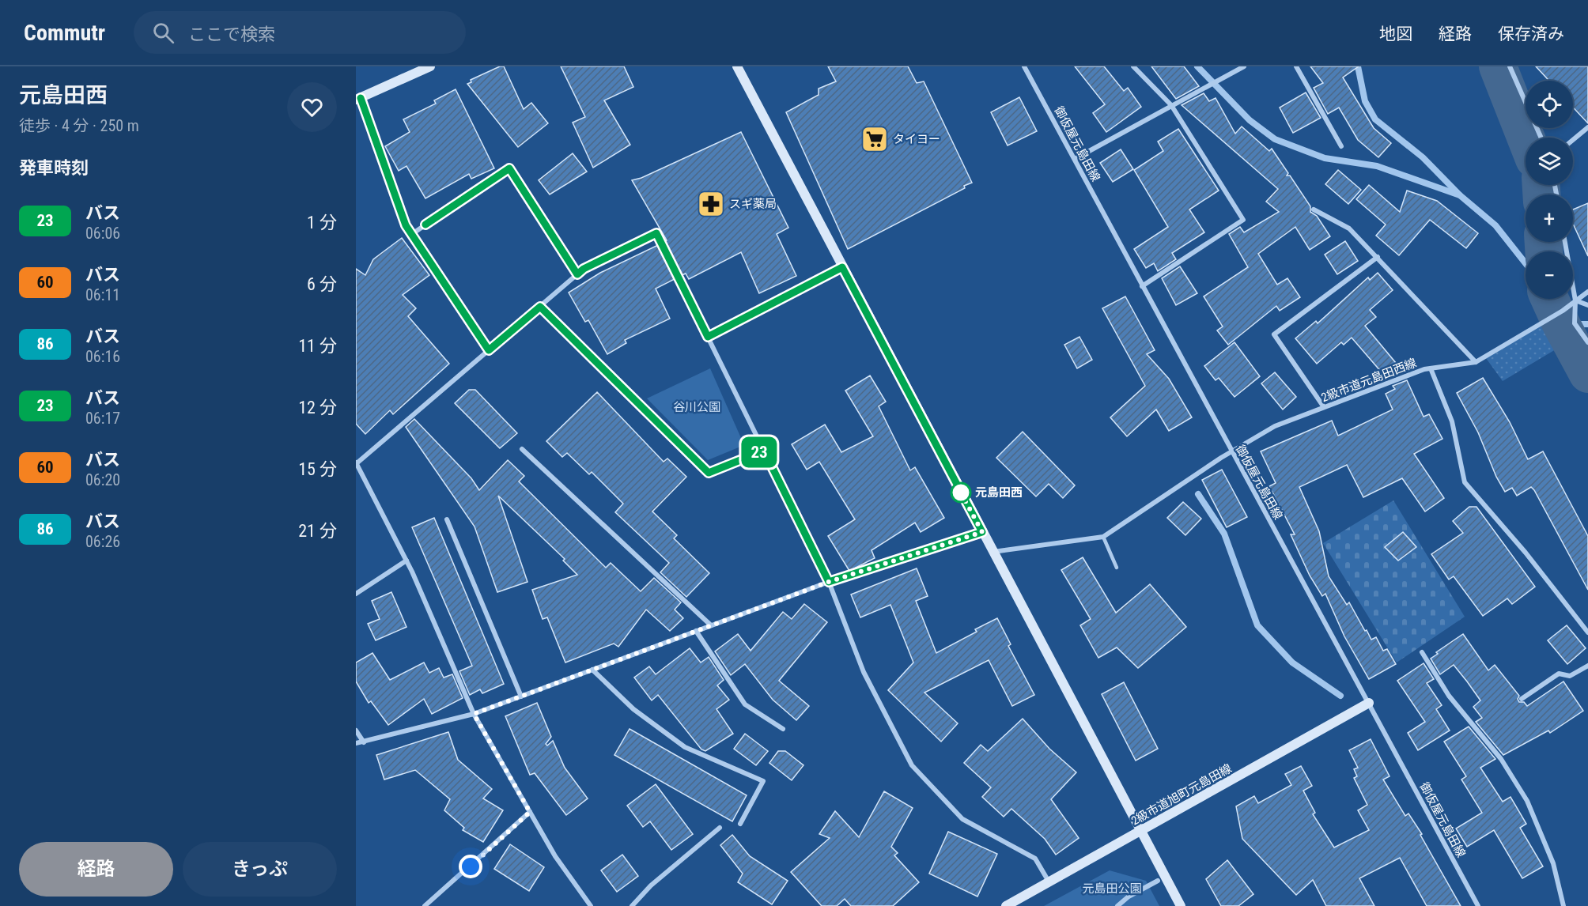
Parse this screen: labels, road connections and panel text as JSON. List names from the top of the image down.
{
  "streets": {
    "street": ["御仮屋元島田線", "2級市道元島田西線", "2級市道旭町元島田線"]
  },
  "crossings": [
    ["御仮屋元島田線", "2級市道元島田西線"],
    ["御仮屋元島田線", "2級市道旭町元島田線"]
  ],
  "parks": ["谷川公園", "元島田公園"],
  "places": {
    "supermarket": ["タイヨー"],
    "pharmacy": ["スギ薬局"],
    "other": ["元島田西"]
  },
  "lines": ["bus line 23"],
  "page": {
    "header": "Commutr",
    "search": "ここで検索",
    "nav": ["地図", "経路", "保存済み"],
    "heading": [
      ["元島田西", "徒歩 · 4 分 · 250 m"],
      "発車時刻"
    ],
    "on_map": "23",
    "map_buttons": ["+", "−"],
    "list": [
      {
        "mark": "23",
        "name": "バス",
        "note": "06:06",
        "value": "1 分"
      },
      {
        "mark": "60",
        "name": "バス",
        "note": "06:11",
        "value": "6 分"
      },
      {
        "mark": "86",
        "name": "バス",
        "note": "06:16",
        "value": "11 分"
      },
      {
        "mark": "23",
        "name": "バス",
        "note": "06:17",
        "value": "12 分"
      },
      {
        "mark": "60",
        "name": "バス",
        "note": "06:20",
        "value": "15 分"
      },
      {
        "mark": "86",
        "name": "バス",
        "note": "06:26",
        "value": "21 分"
      }
    ],
    "buttons": ["経路", "きっぷ"]
  }
}
